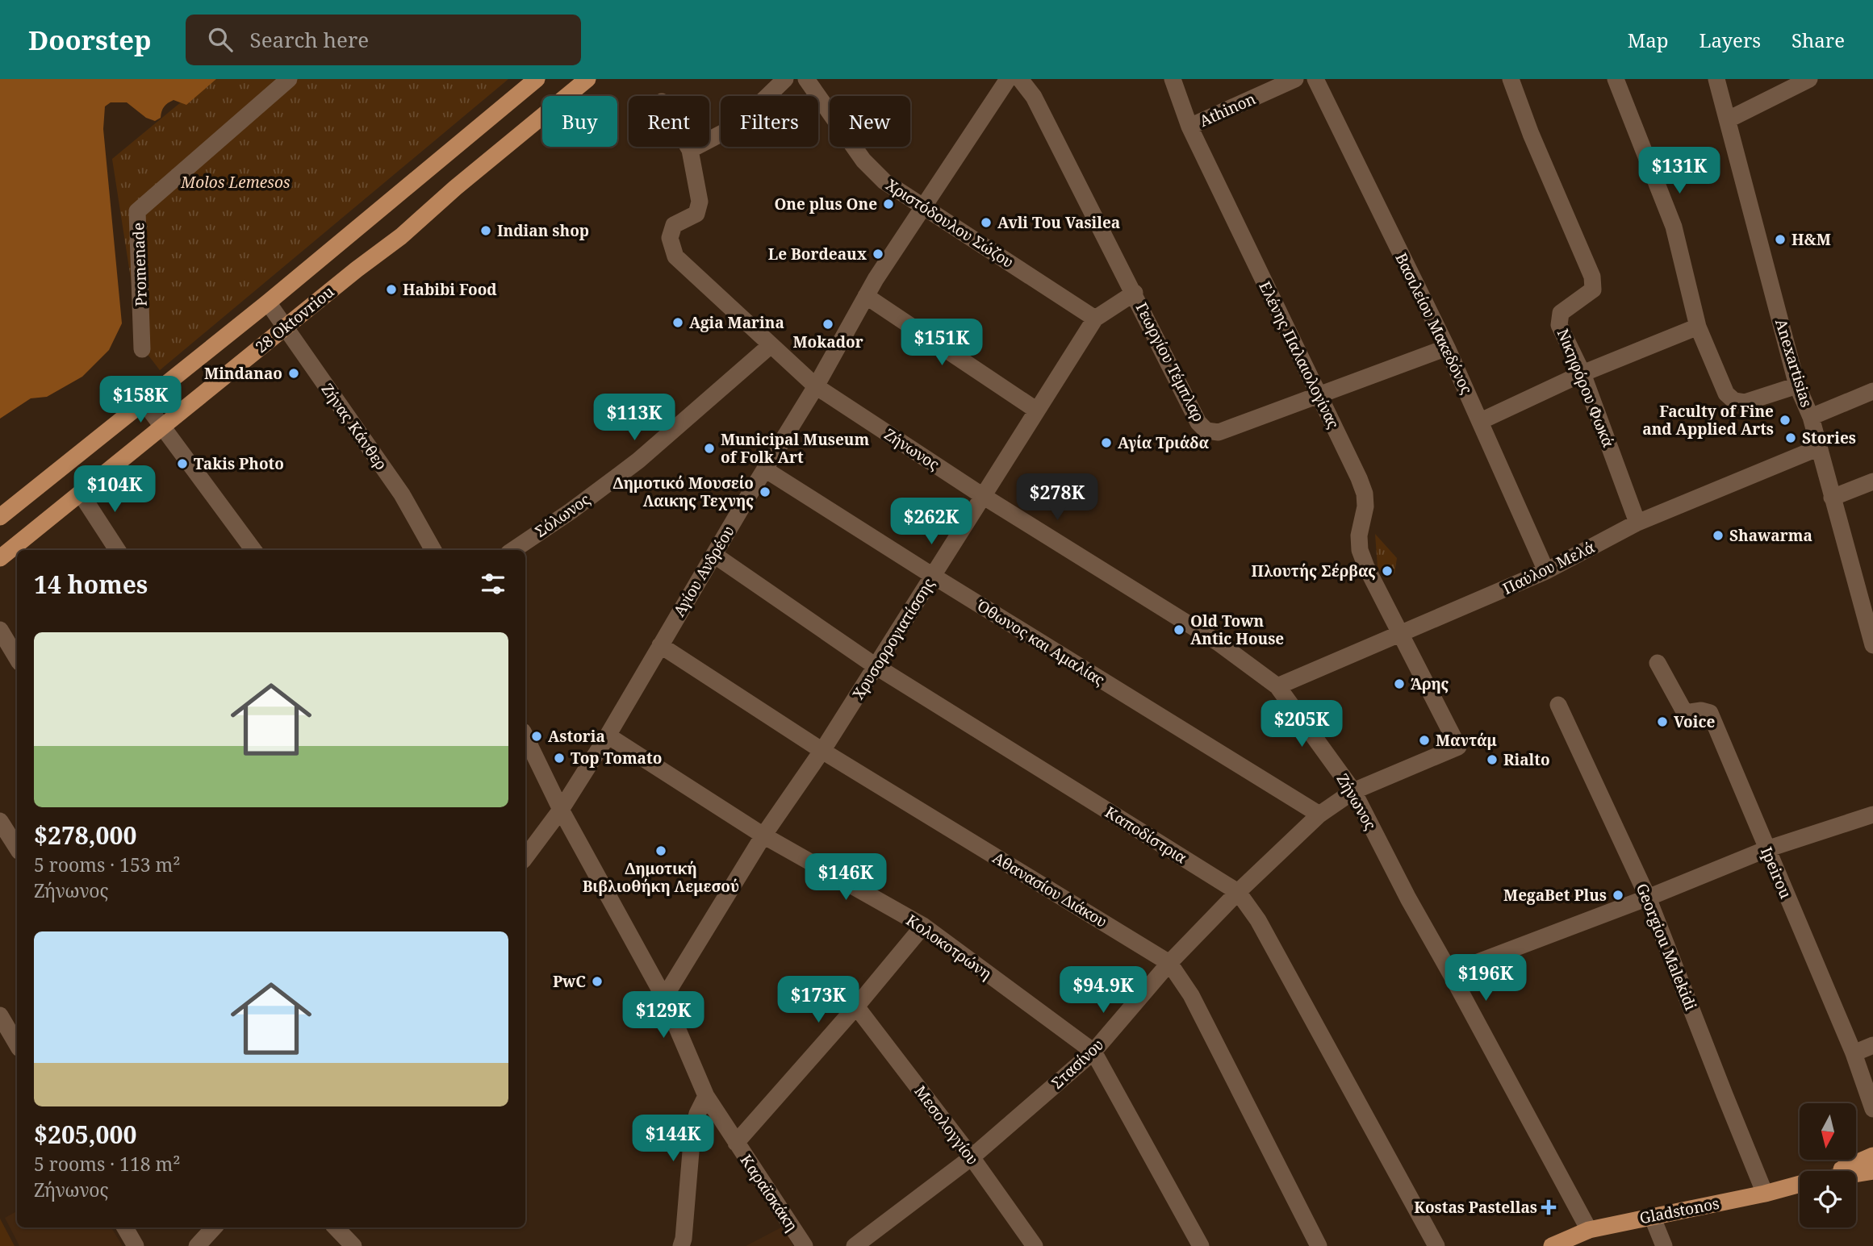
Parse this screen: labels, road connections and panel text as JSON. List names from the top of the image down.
{
  "streets": {
    "main road": ["28 Oktovriou", "Gladstonos"],
    "street": [
      "Athinon",
      "Χριστόδουλου Σώζου",
      "Promenade",
      "Βασιλείου Μακεδόνος",
      "Ελένης Παλαιολογίνας",
      "Γεωργίου Τέμπλαρ",
      "Anexartisias",
      "Νικηφόρου Φωκά",
      "Ζήνας Κάνθερ",
      "Ζήνωνος",
      "Σόλωνος",
      "Παύλου Μελά",
      "Αγίου Ανδρέου",
      "Χρυσορρογιατίσσης",
      "Όθωνος και Αμαλίας",
      "Καποδίστρια",
      "Ipeirou",
      "Αθανασίου Διάκου",
      "Κολοκοτρώνη",
      "Georgiou Malekidi",
      "Στασίνου",
      "Μεσολογγίου",
      "Καραϊσκάκη"
    ]
  },
  "crossings": [
    ["Athinon", "Ελένης Παλαιολογίνας"],
    ["Χριστόδουλου Σώζου", "Αγίου Ανδρέου"],
    ["Χριστόδουλου Σώζου", "Χρυσορρογιατίσσης"],
    ["28 Oktovriou", "Ζήνας Κάνθερ"],
    ["Βασιλείου Μακεδόνος", "Παύλου Μελά"],
    ["Ελένης Παλαιολογίνας", "Γεωργίου Τέμπλαρ"],
    ["Ελένης Παλαιολογίνας", "Παύλου Μελά"],
    ["Ελένης Παλαιολογίνας", "Στασίνου"],
    ["Γεωργίου Τέμπλαρ", "Χρυσορρογιατίσσης"],
    ["Anexartisias", "Παύλου Μελά"],
    ["Νικηφόρου Φωκά", "Παύλου Μελά"],
    ["Ζήνωνος", "Σόλωνος"],
    ["Ζήνωνος", "Παύλου Μελά"],
    ["Ζήνωνος", "Αγίου Ανδρέου"],
    ["Ζήνωνος", "Χρυσορρογιατίσσης"],
    ["Ζήνωνος", "Στασίνου"],
    ["Ζήνωνος", "Gladstonos"],
    ["Αγίου Ανδρέου", "Όθωνος και Αμαλίας"],
    ["Αγίου Ανδρέου", "Καποδίστρια"],
    ["Αγίου Ανδρέου", "Αθανασίου Διάκου"],
    ["Αγίου Ανδρέου", "Κολοκοτρώνη"],
    ["Αγίου Ανδρέου", "Καραϊσκάκη"],
    ["Χρυσορρογιατίσσης", "Όθωνος και Αμαλίας"],
    ["Χρυσορρογιατίσσης", "Καποδίστρια"],
    ["Χρυσορρογιατίσσης", "Αθανασίου Διάκου"],
    ["Χρυσορρογιατίσσης", "Κολοκοτρώνη"],
    ["Χρυσορρογιατίσσης", "Καραϊσκάκη"],
    ["Όθωνος και Αμαλίας", "Στασίνου"],
    ["Καποδίστρια", "Στασίνου"],
    ["Αθανασίου Διάκου", "Στασίνου"],
    ["Κολοκοτρώνη", "Στασίνου"],
    ["Georgiou Malekidi", "Gladstonos"],
    ["Στασίνου", "Μεσολογγίου"]
  ],
  "parks": ["Molos Lemesos"],
  "places": {
    "other": [
      "One plus One",
      "Avli Tou Vasilea",
      "Indian shop",
      "H&M",
      "Le Bordeaux",
      "Habibi Food",
      "Agia Marina",
      "Mokador",
      "Mindanao",
      "Faculty of Fine and Applied Arts",
      "Stories",
      "Αγία Τριάδα",
      "Municipal Museum of Folk Art",
      "Takis Photo",
      "Δημοτικό Μουσείο Λαικης Τεχνης",
      "Shawarma",
      "Πλουτής Σέρβας",
      "Old Town Antic House",
      "Άρης",
      "Voice",
      "Astoria",
      "Μαντάμ",
      "Top Tomato",
      "Rialto",
      "Δημοτική Βιβλιοθήκη Λεμεσού",
      "MegaBet Plus",
      "PwC"
    ],
    "health": ["Kostas Pastellas"]
  },
  "north": "bottom",
  "page": {
    "header": "Doorstep",
    "search": "Search here",
    "nav": ["Map", "Layers", "Share"],
    "chip": [
      "Buy",
      "Rent",
      "Filters",
      "New"
    ],
    "price": [
      "$131K",
      "$151K",
      "$158K",
      "$113K",
      "$104K",
      "$278K",
      "$262K",
      "$205K",
      "$146K",
      "$196K",
      "$94.9K",
      "$173K",
      "$129K",
      "$144K"
    ],
    "heading": "14 homes",
    "list": [
      {
        "name": "$278,000",
        "note": "5 rooms · 153 m² · Ζήνωνος"
      },
      {
        "name": "$205,000",
        "note": "5 rooms · 118 m² · Ζήνωνος"
      }
    ]
  }
}
